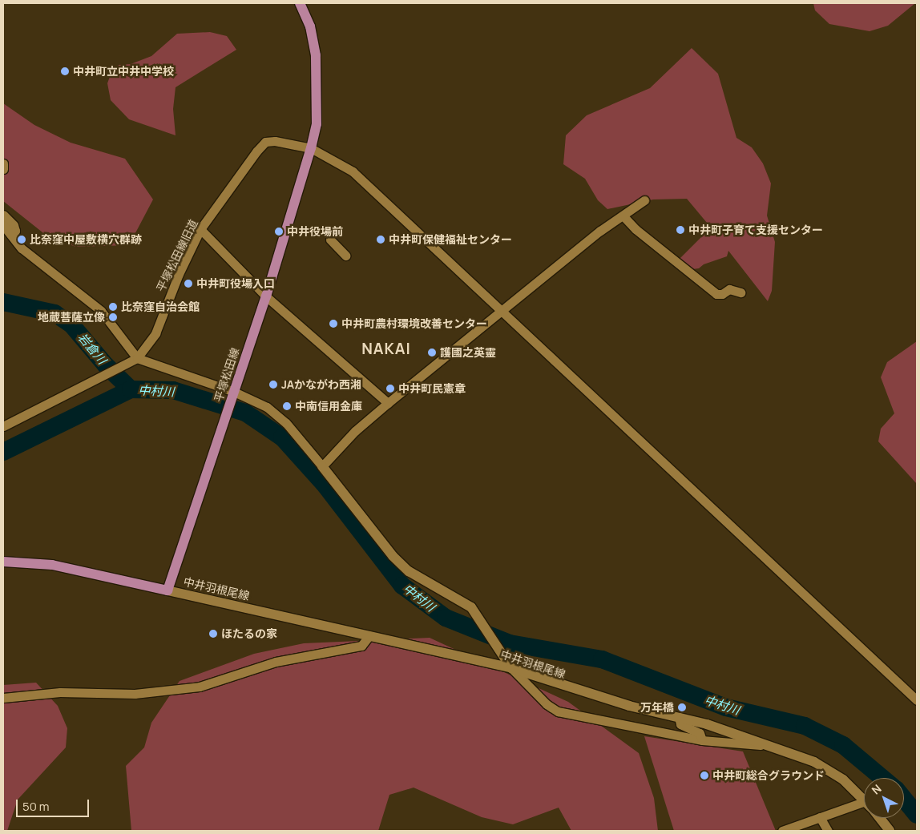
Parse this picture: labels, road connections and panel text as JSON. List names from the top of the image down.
{
  "streets": {
    "main road": ["平塚松田線", "中井羽根尾線"],
    "street": ["平塚松田線旧道"]
  },
  "crossings": [
    ["平塚松田線旧道", "平塚松田線"],
    ["平塚松田線", "中井羽根尾線"]
  ],
  "districts": ["NAKAI"],
  "water": ["岩倉川", "中村川"],
  "places": [
    "中井町立中井中学校",
    "中井町子育て支援センター",
    "中井役場前",
    "比奈窪中屋敷横穴群跡",
    "中井町保健福祉センター",
    "中井町役場入口",
    "比奈窪自治会館",
    "地蔵菩薩立像",
    "中井町農村環境改善センター",
    "護國之英靈",
    "JAかながわ西湘",
    "中井町民憲章",
    "中南信用金庫",
    "ほたるの家",
    "万年橋",
    "中井町総合グラウンド"
  ],
  "scale_bar": "50 m",
  "north": "top left"
}
